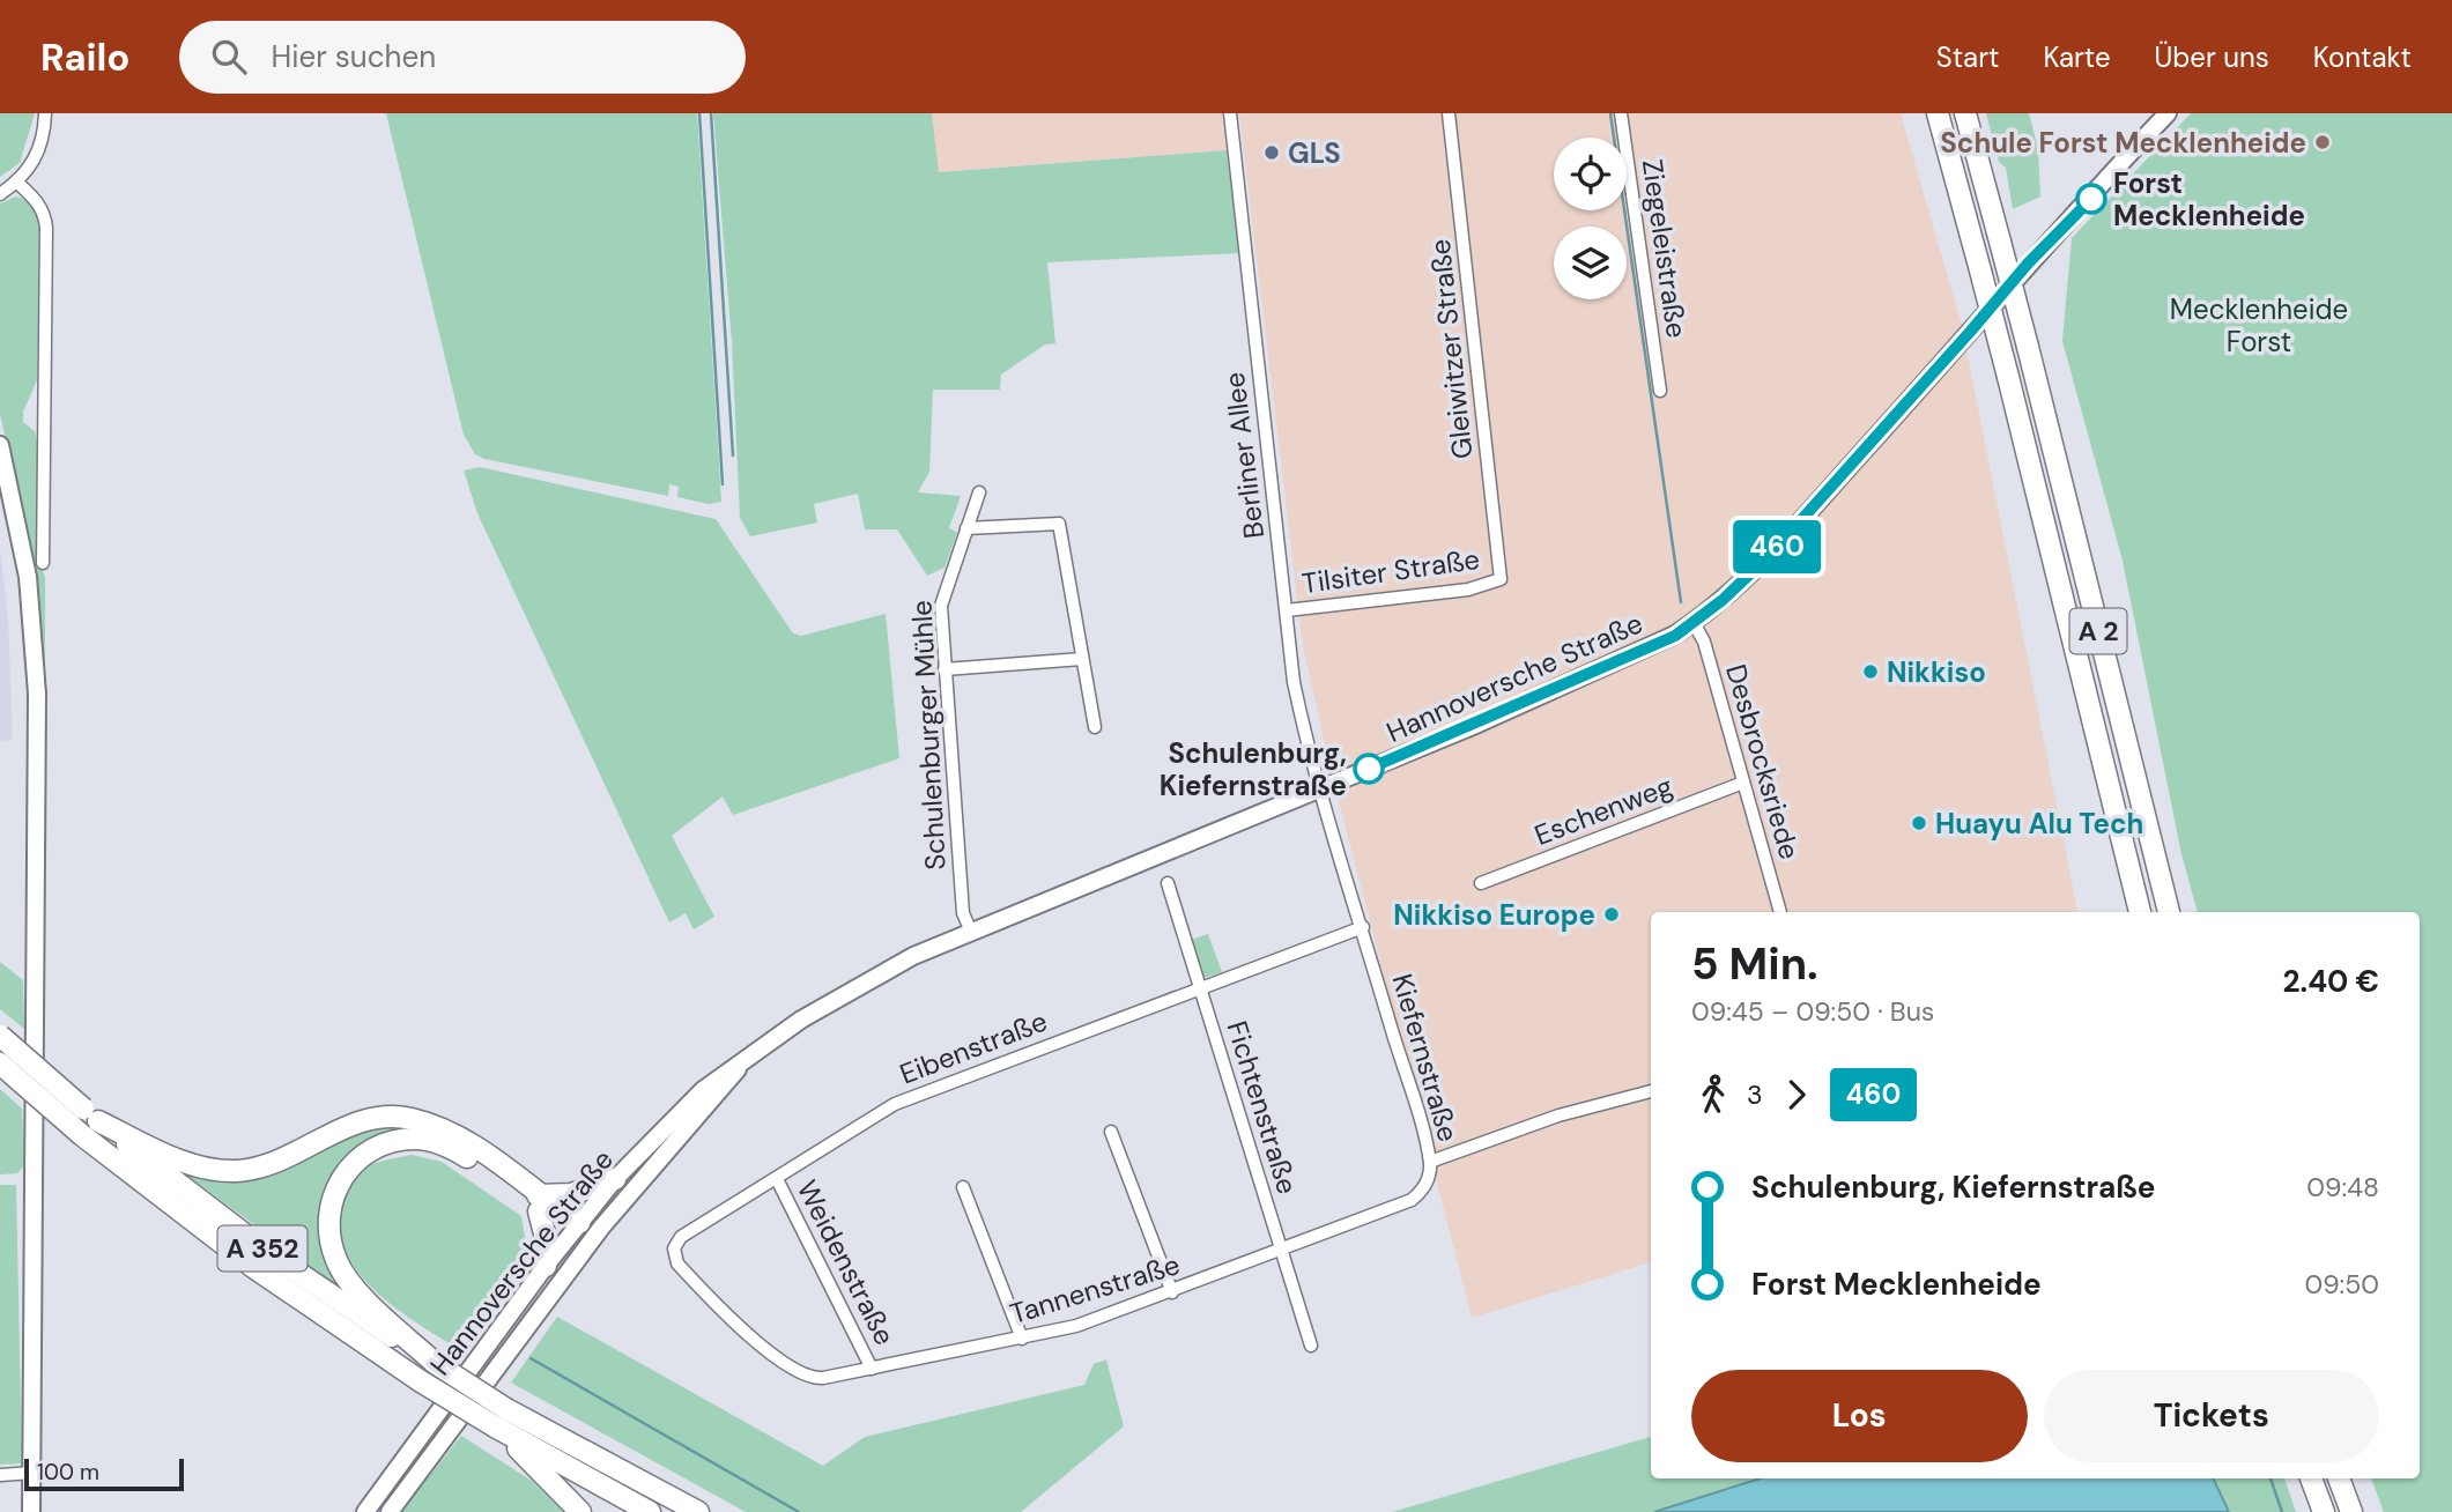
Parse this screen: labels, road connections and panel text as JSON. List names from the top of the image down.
{
  "streets": {
    "highway": ["A 2", "A 352"],
    "main road": ["Hannoversche Straße"],
    "street": [
      "Ziegeleistraße",
      "Gleiwitzer Straße",
      "Berliner Allee",
      "Tilsiter Straße",
      "Schulenburger Mühle",
      "Desbrocksriede",
      "Eschenweg",
      "Eibenstraße",
      "Kiefernstraße",
      "Fichtenstraße",
      "Weidenstraße",
      "Tannenstraße"
    ]
  },
  "crossings": [
    ["Gleiwitzer Straße", "Tilsiter Straße"],
    ["Berliner Allee", "Tilsiter Straße"],
    ["Berliner Allee", "Hannoversche Straße"],
    ["Berliner Allee", "Kiefernstraße"],
    ["Hannoversche Straße", "Schulenburger Mühle"],
    ["Hannoversche Straße", "Desbrocksriede"],
    ["Hannoversche Straße", "Kiefernstraße"],
    ["Desbrocksriede", "Eschenweg"],
    ["Eibenstraße", "Kiefernstraße"],
    ["Eibenstraße", "Fichtenstraße"],
    ["Eibenstraße", "Weidenstraße"],
    ["Eibenstraße", "Tannenstraße"],
    ["Kiefernstraße", "Fichtenstraße"],
    ["Kiefernstraße", "Tannenstraße"],
    ["Fichtenstraße", "Tannenstraße"],
    ["Weidenstraße", "Tannenstraße"]
  ],
  "parks": ["Mecklenheide Forst"],
  "places": [
    "Schule Forst Mecklenheide",
    "GLS",
    "Forst Mecklenheide",
    "Nikkiso",
    "Schulenburg, Kiefernstraße",
    "Huayu Alu Tech",
    "Nikkiso Europe"
  ],
  "lines": ["bus line 460"],
  "scale_bar": "100 m",
  "page": {
    "header": "Railo",
    "search": "Hier suchen",
    "nav": [
      "Start",
      "Karte",
      "Über uns",
      "Kontakt"
    ],
    "on_map": "460",
    "heading": ["5 Min.", "09:45 – 09:50 · Bus", "2.40 €"],
    "legs": ["3", "460"],
    "list": [
      {
        "name": "Schulenburg, Kiefernstraße",
        "value": "09:48"
      },
      {
        "name": "Forst Mecklenheide",
        "value": "09:50"
      }
    ],
    "buttons": ["Los", "Tickets"],
    "scale": "100 m"
  }
}
